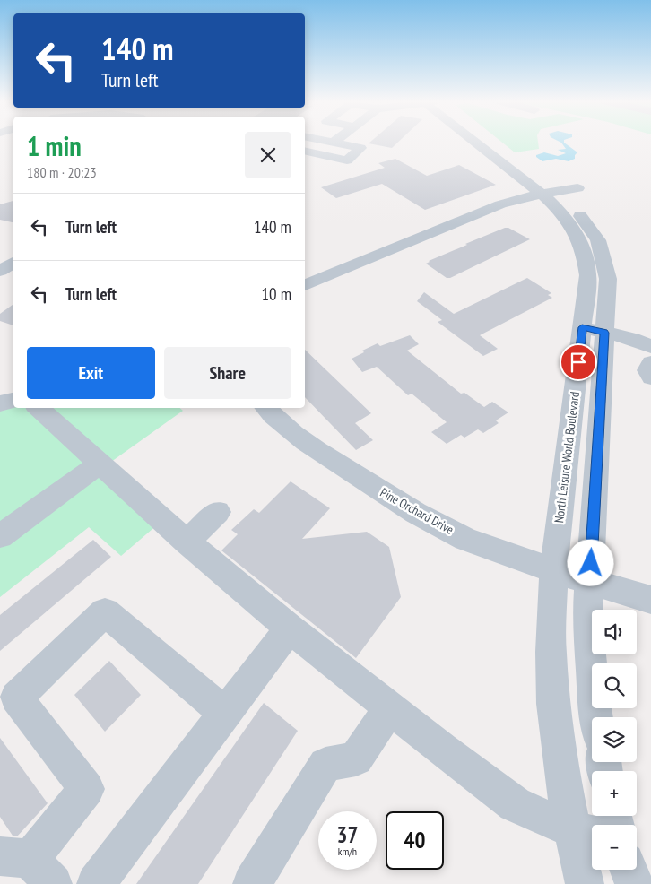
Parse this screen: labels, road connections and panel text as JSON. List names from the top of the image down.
{
  "streets": {
    "street": ["North Leisure World Boulevard", "Pine Orchard Drive"]
  },
  "crossings": [
    ["North Leisure World Boulevard", "Pine Orchard Drive"]
  ],
  "page": {
    "turn": ["140 m", "Turn left"],
    "heading": ["1 min", "180 m · 20:23"],
    "list": [
      {
        "name": "Turn left",
        "value": "140 m"
      },
      {
        "name": "Turn left",
        "value": "10 m"
      }
    ],
    "buttons": ["Exit", "Share"],
    "map_buttons": ["+", "−"],
    "speed": "37 km/h",
    "limit": "40"
  }
}
